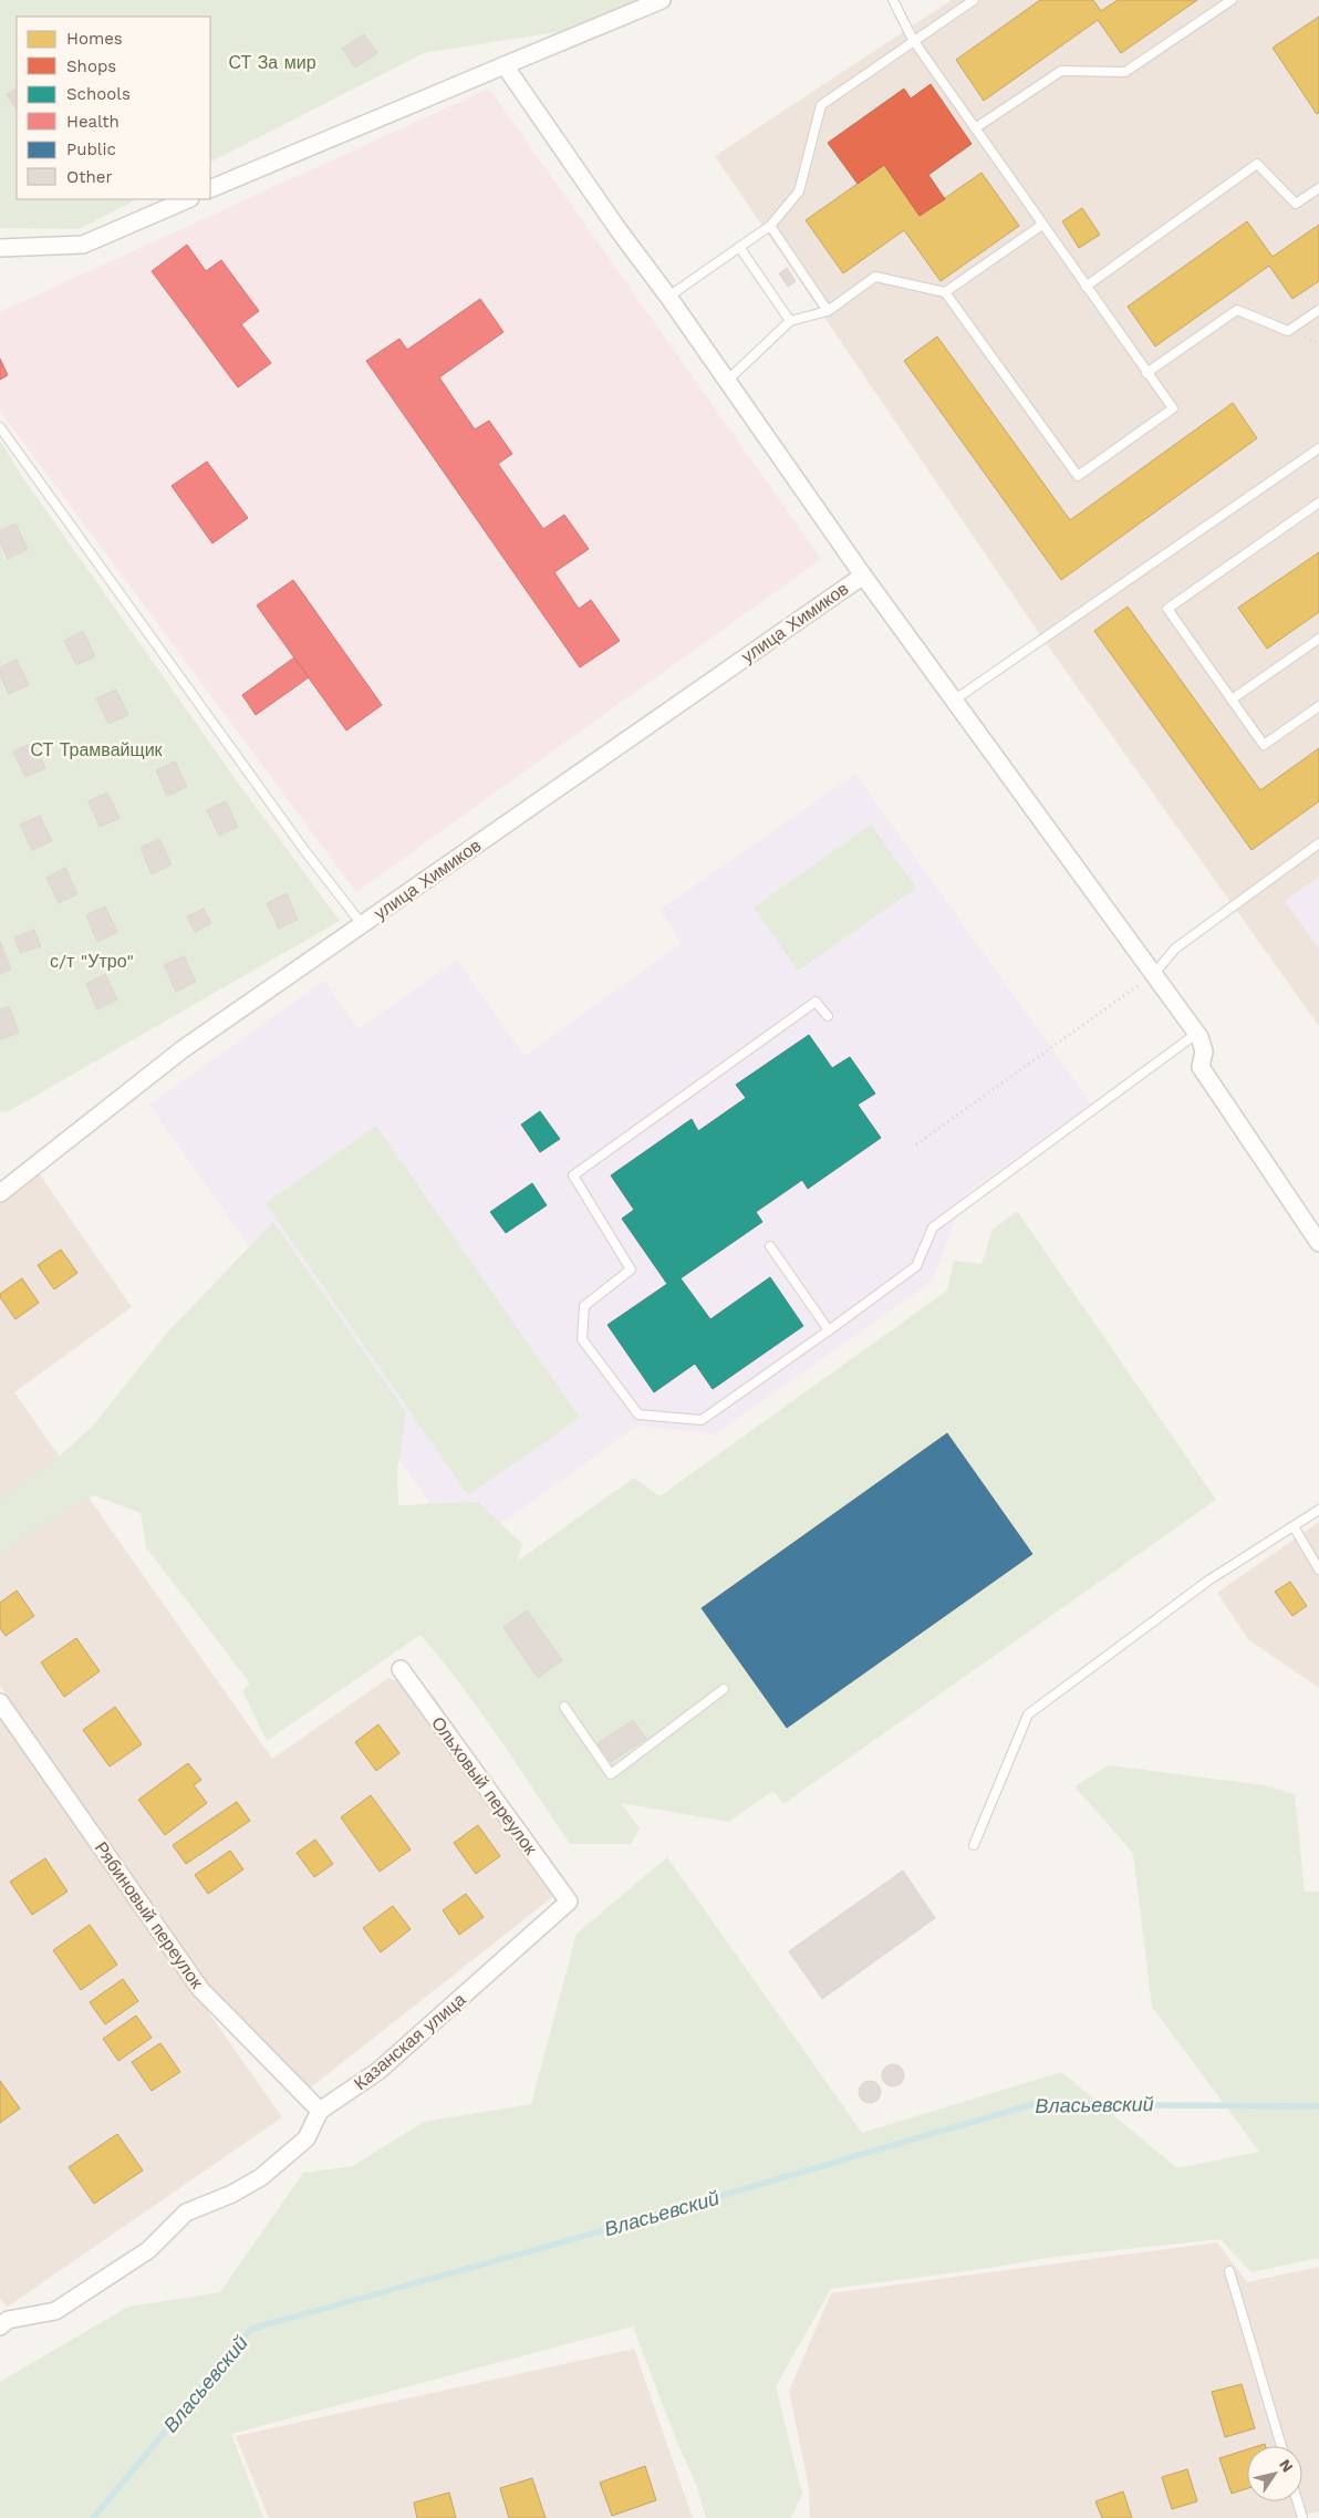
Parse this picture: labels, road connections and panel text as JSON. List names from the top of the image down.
{
  "streets": {
    "street": [
      "улица Химиков",
      "Ольховый переулок",
      "Рябиновый переулок",
      "Казанская улица"
    ]
  },
  "crossings": [
    ["Ольховый переулок", "Казанская улица"],
    ["Рябиновый переулок", "Казанская улица"]
  ],
  "water": ["Власьевский"],
  "parks": ["СТ За мир", "СТ Трамвайщик", "с/т \"Утро\""],
  "legend": [
    "Homes",
    "Shops",
    "Schools",
    "Health",
    "Public",
    "Other"
  ],
  "north": "top right"
}
